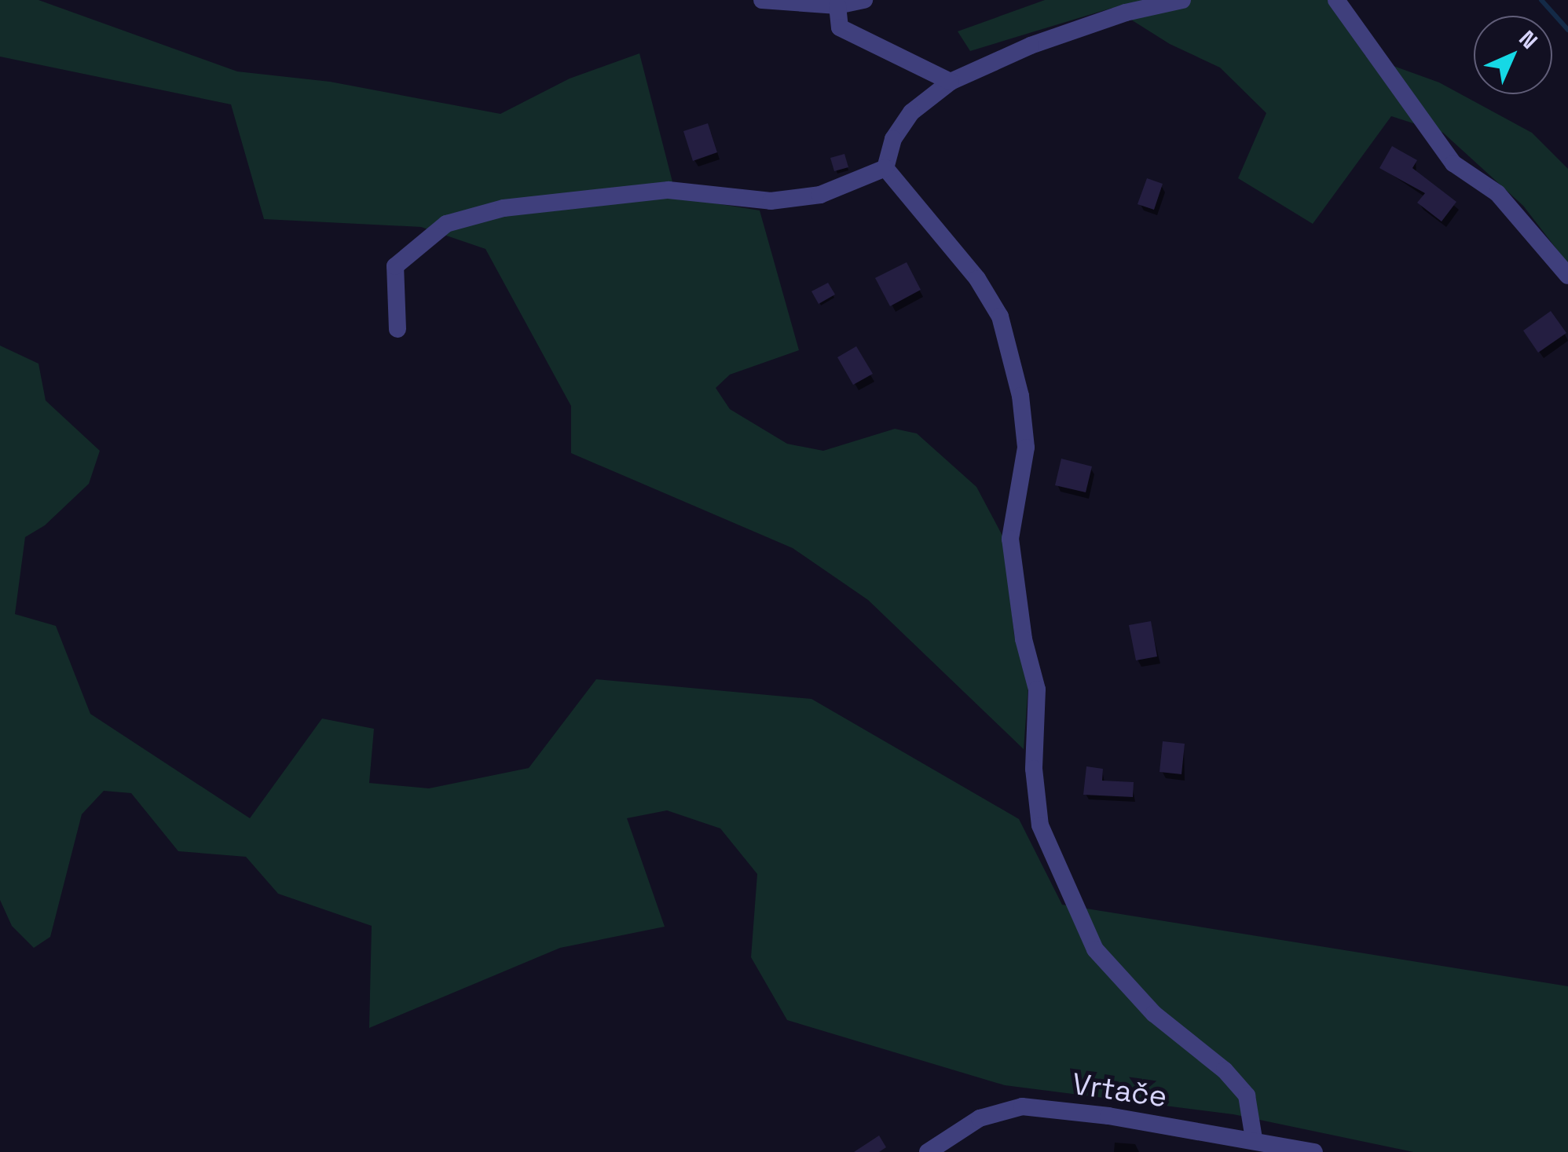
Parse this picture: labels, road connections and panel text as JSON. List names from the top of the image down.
{
  "streets": {
    "street": ["Vrtače"]
  },
  "north": "top right"
}
